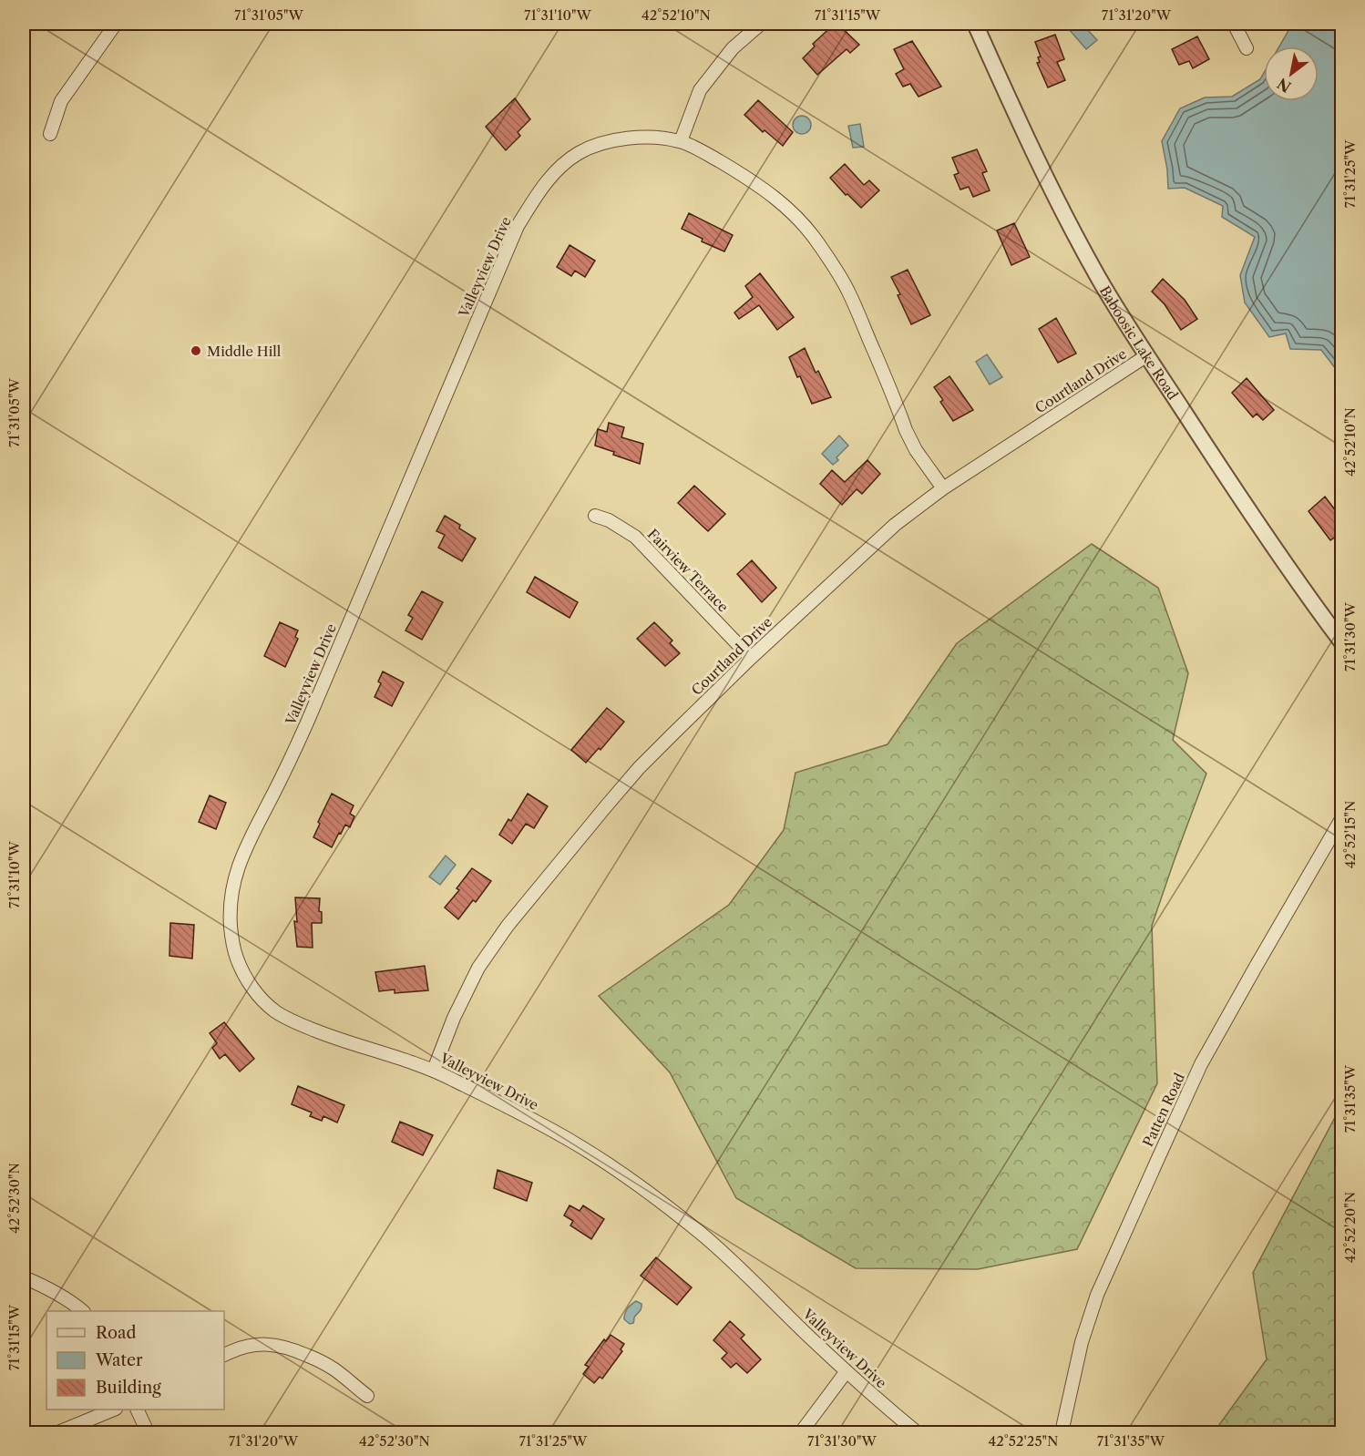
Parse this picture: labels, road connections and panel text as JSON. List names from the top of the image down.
{
  "streets": {
    "street": [
      "Valleyview Drive",
      "Baboosic Lake Road",
      "Courtland Drive",
      "Fairview Terrace",
      "Patten Road"
    ]
  },
  "crossings": [
    ["Valleyview Drive", "Courtland Drive"],
    ["Baboosic Lake Road", "Courtland Drive"],
    ["Courtland Drive", "Fairview Terrace"]
  ],
  "places": ["Middle Hill"],
  "legend": ["Road", "Water", "Building"],
  "north": "bottom left",
  "coordinates": [
    "71°31'05\"W",
    "71°31'10\"W",
    "42°52'10\"N",
    "71°31'15\"W",
    "71°31'20\"W",
    "71°31'25\"W",
    "71°31'30\"W",
    "42°52'15\"N",
    "71°31'35\"W",
    "42°52'30\"N",
    "42°52'20\"N",
    "42°52'25\"N"
  ]
}
